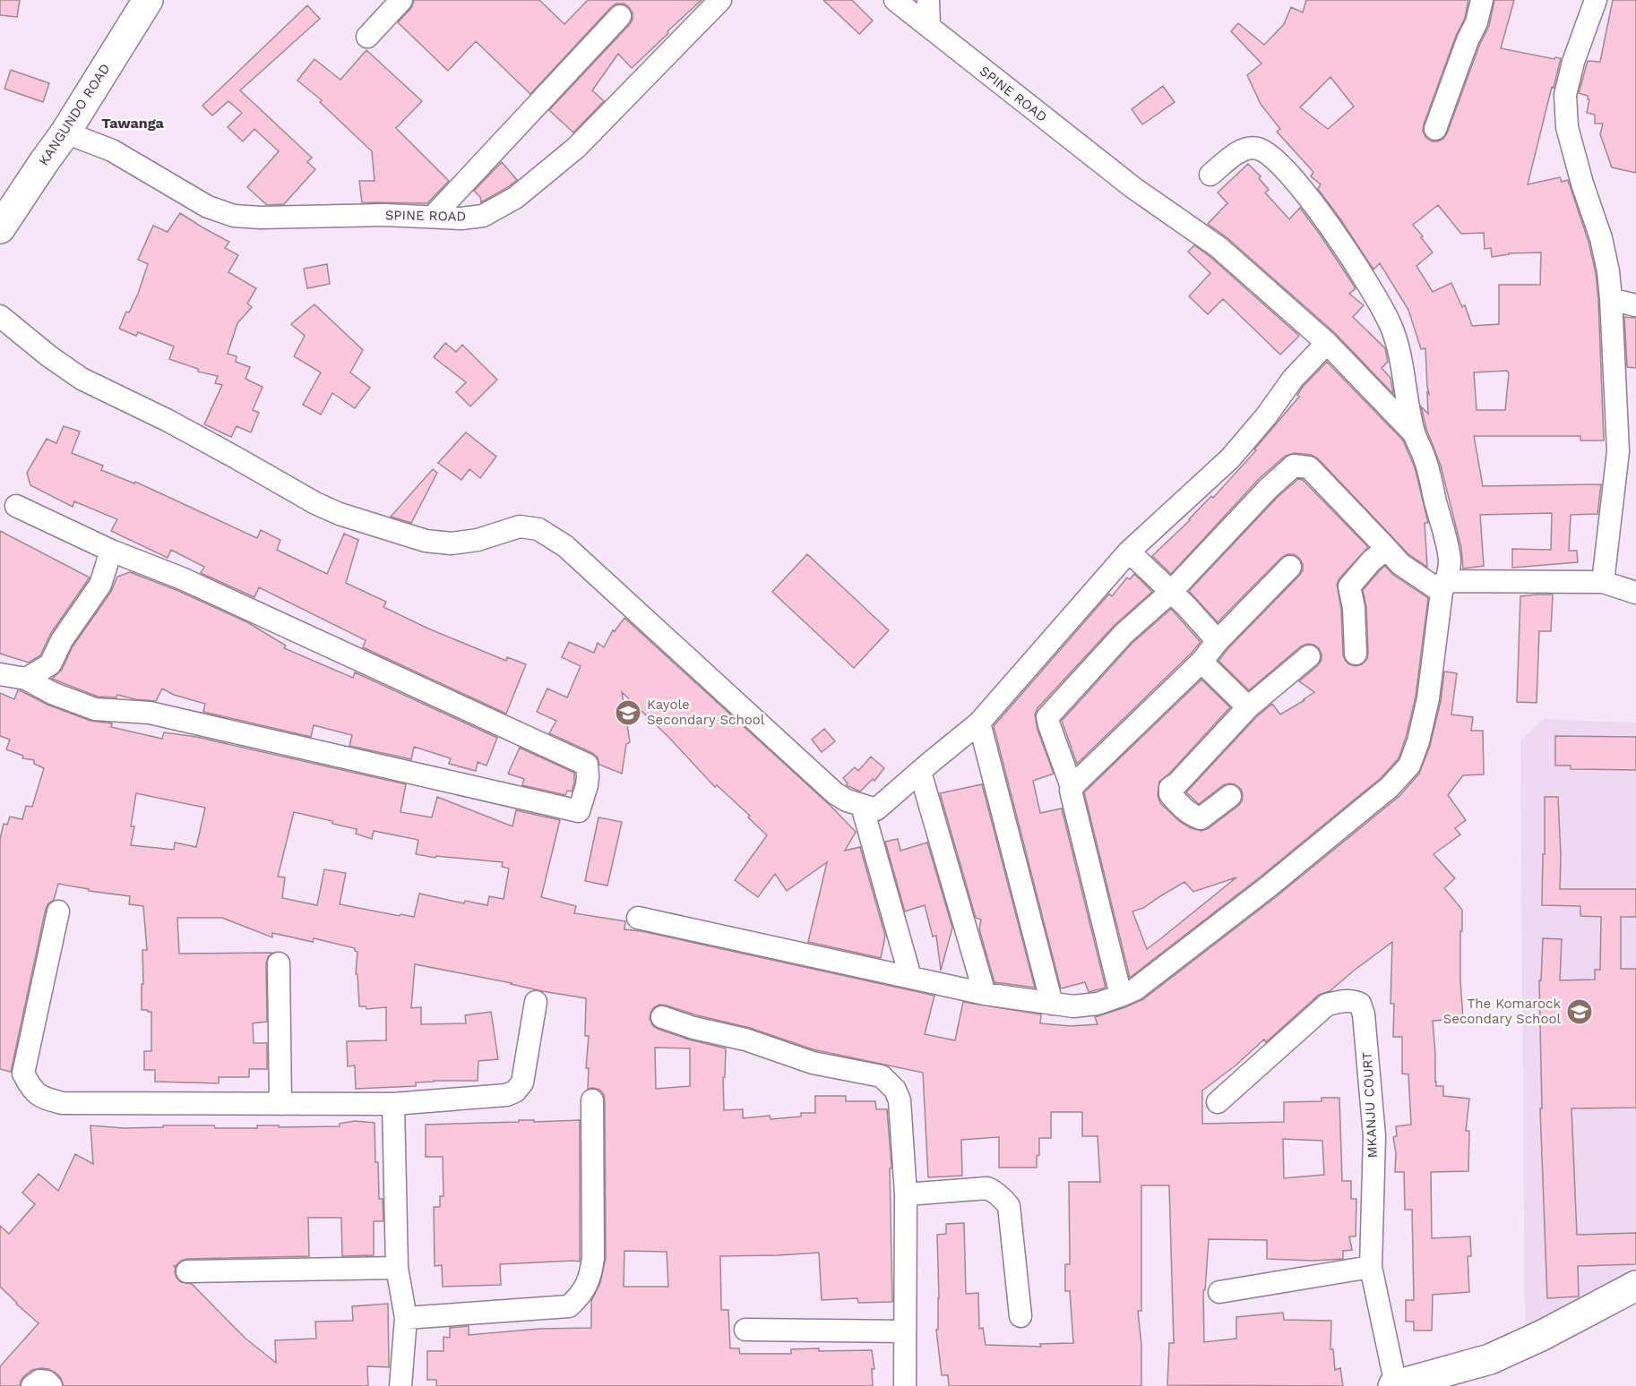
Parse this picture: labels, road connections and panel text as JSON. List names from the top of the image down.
{
  "streets": {
    "main road": ["KANGUNDO ROAD"],
    "street": ["SPINE ROAD", "MKANJU COURT"]
  },
  "crossings": [
    ["SPINE ROAD", "KANGUNDO ROAD"]
  ],
  "districts": ["Tawanga"],
  "places": {
    "school or university": ["Kayole Secondary School", "The Komarock Secondary School"]
  }
}
